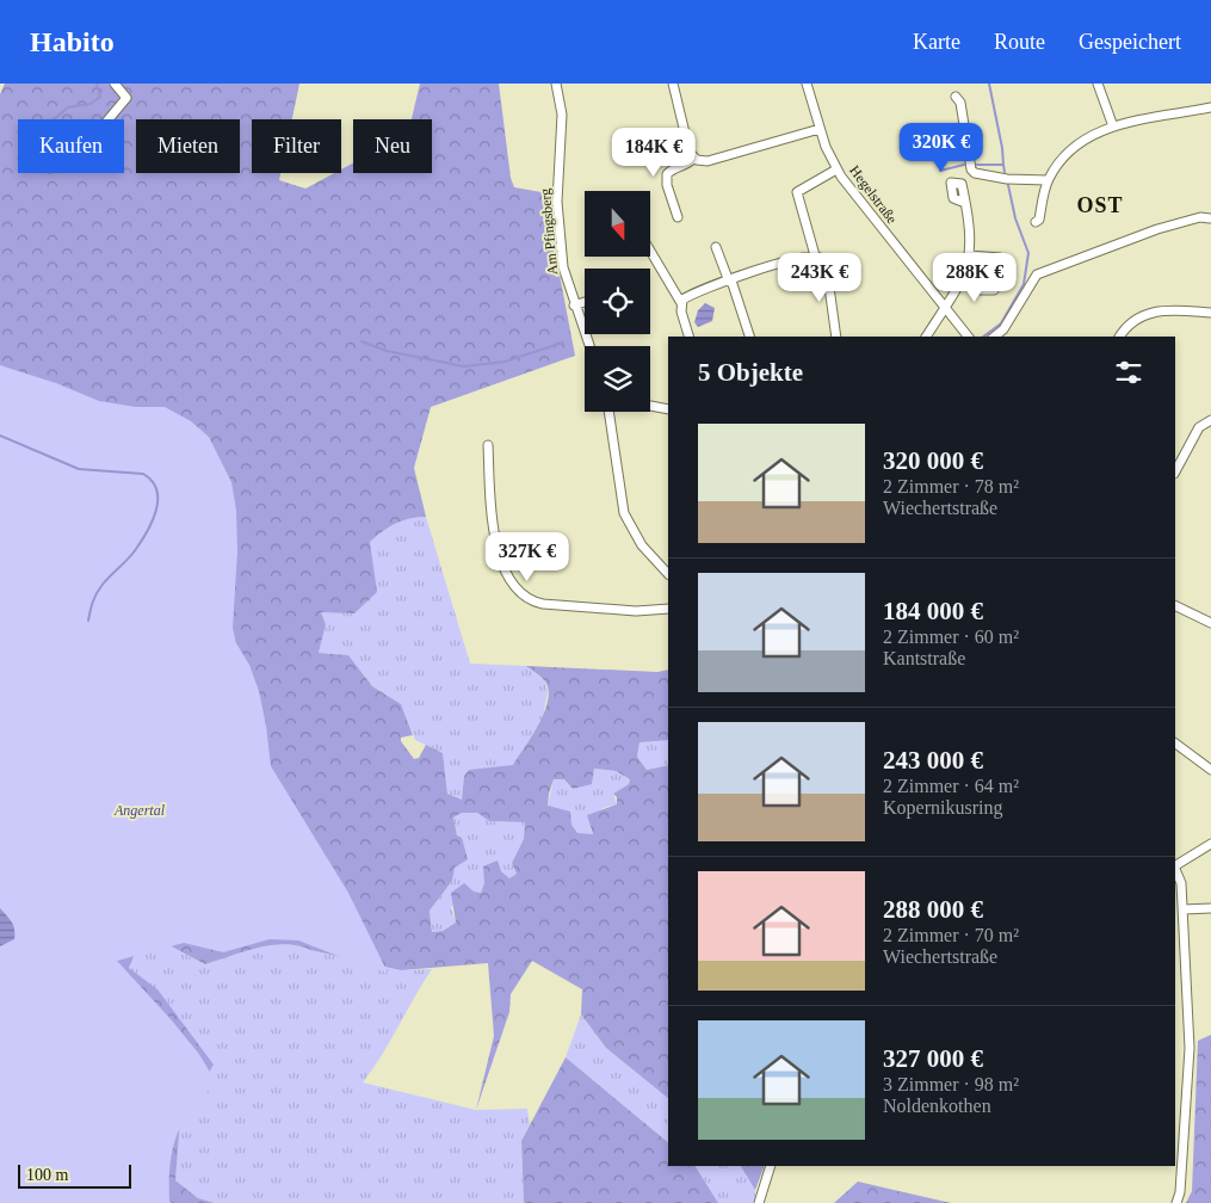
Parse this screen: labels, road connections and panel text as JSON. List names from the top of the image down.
{
  "streets": {
    "street": ["Hegelstraße", "Am Pfingsberg"]
  },
  "districts": ["OST"],
  "parks": ["Angertal"],
  "scale_bar": "100 m",
  "north": "bottom",
  "page": {
    "header": "Habito",
    "nav": ["Karte", "Route", "Gespeichert"],
    "chip": [
      "Kaufen",
      "Mieten",
      "Filter",
      "Neu"
    ],
    "price": [
      "320K €",
      "184K €",
      "243K €",
      "288K €",
      "327K €"
    ],
    "heading": "5 Objekte",
    "list": [
      {
        "name": "320 000 €",
        "note": "2 Zimmer · 78 m² · Wiechertstraße"
      },
      {
        "name": "184 000 €",
        "note": "2 Zimmer · 60 m² · Kantstraße"
      },
      {
        "name": "243 000 €",
        "note": "2 Zimmer · 64 m² · Kopernikusring"
      },
      {
        "name": "288 000 €",
        "note": "2 Zimmer · 70 m² · Wiechertstraße"
      },
      {
        "name": "327 000 €",
        "note": "3 Zimmer · 98 m² · Noldenkothen"
      }
    ],
    "scale": "100 m"
  }
}
